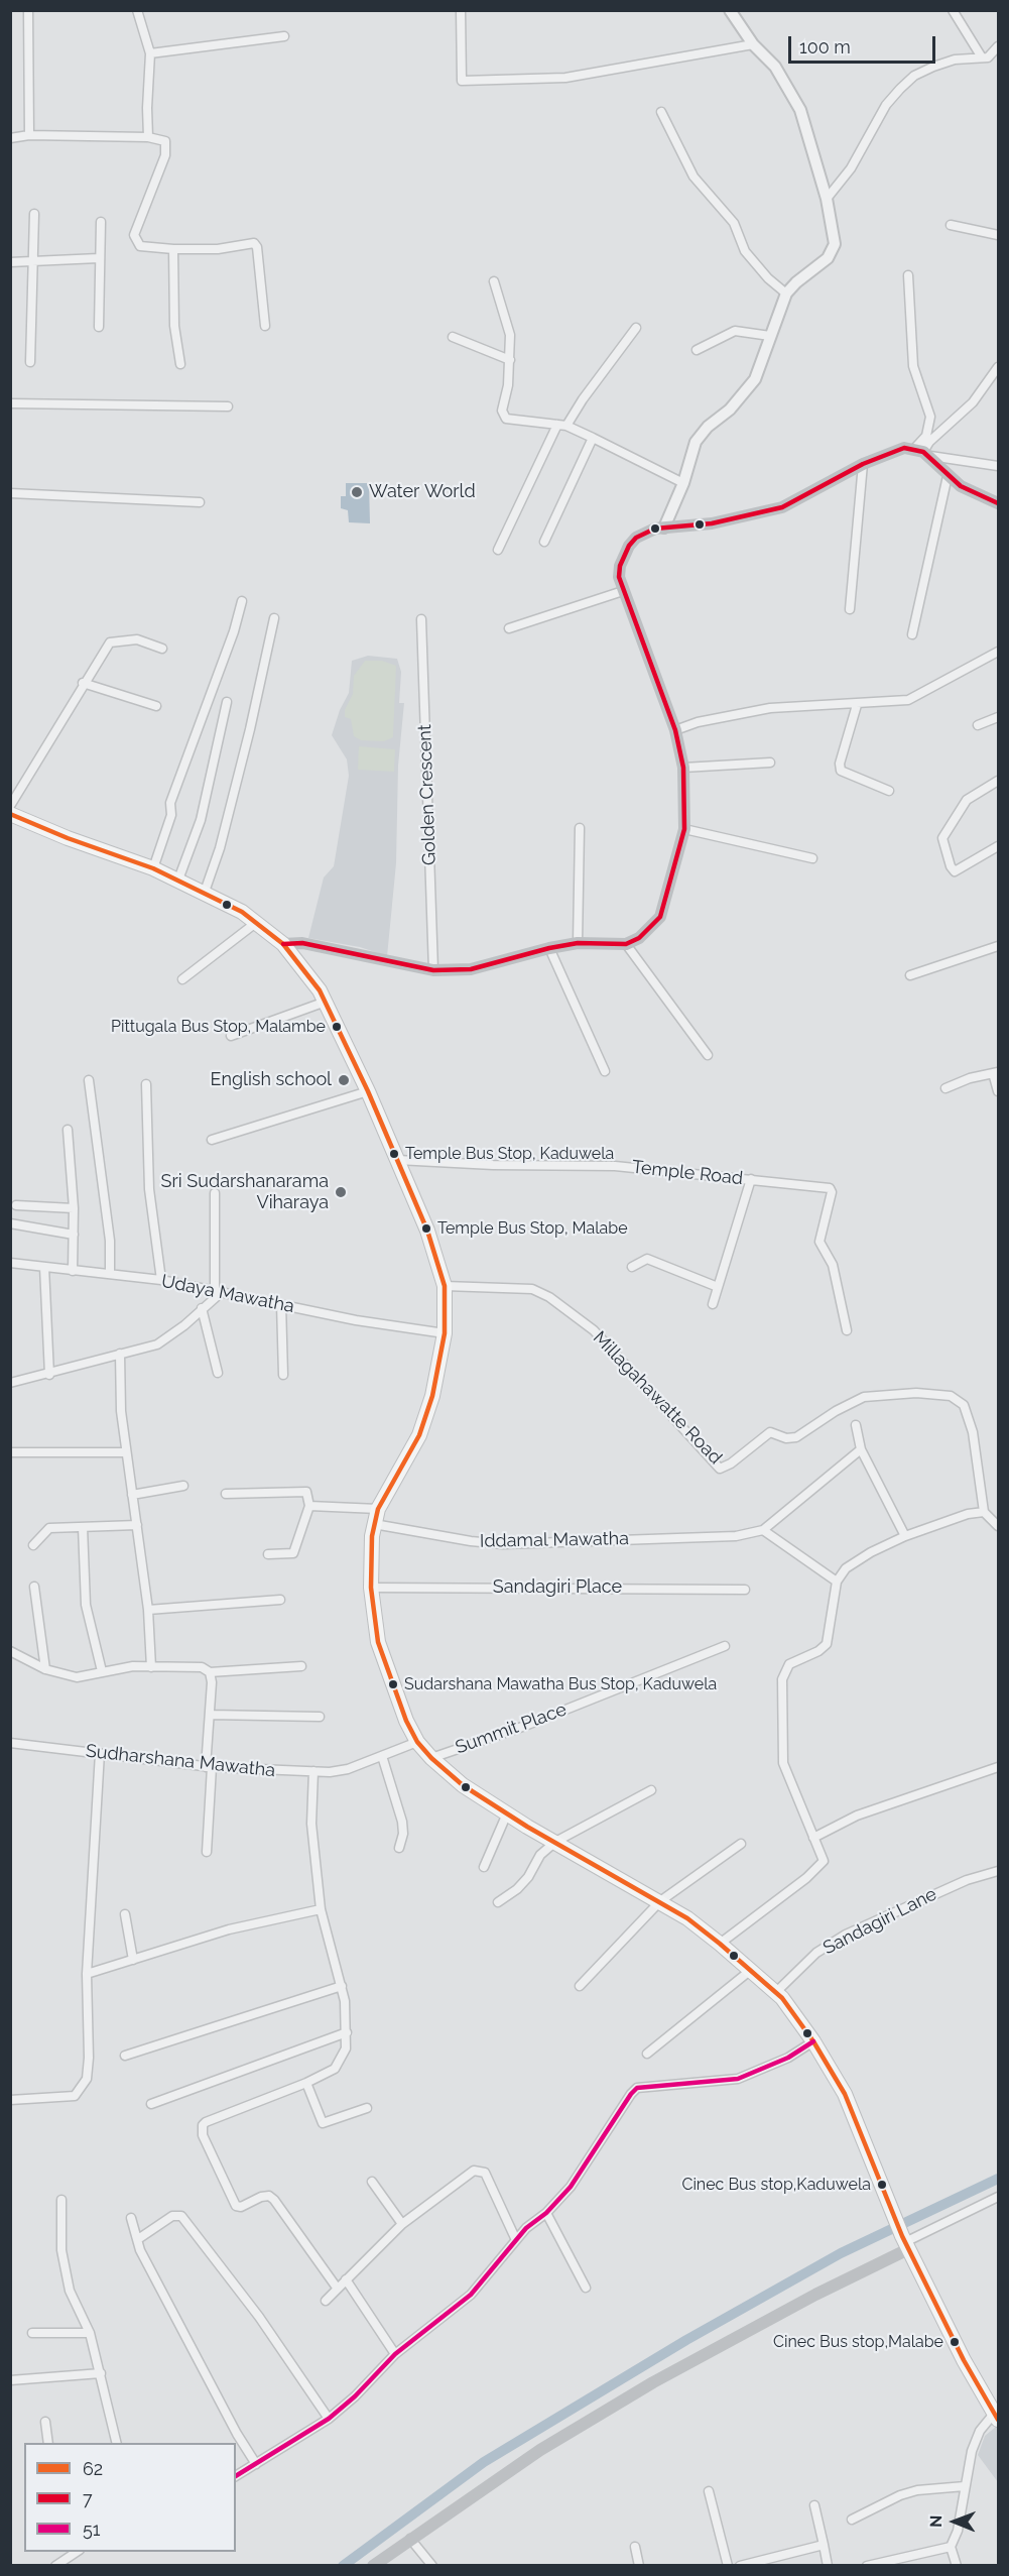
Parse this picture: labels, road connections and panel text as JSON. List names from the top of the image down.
{
  "streets": {
    "street": [
      "Golden Crescent",
      "Temple Road",
      "Udaya Mawatha",
      "Millagahawatte Road",
      "Iddamal Mawatha",
      "Sandagiri Place",
      "Summit Place",
      "Sudharshana Mawatha",
      "Sandagiri Lane"
    ]
  },
  "places": [
    "Water World",
    "Pittugala Bus Stop, Malambe",
    "English school",
    "Temple Bus Stop, Kaduwela",
    "Sri Sudarshanarama Viharaya",
    "Temple Bus Stop, Malabe",
    "Sudarshana Mawatha Bus Stop, Kaduwela",
    "Cinec Bus stop,Kaduwela",
    "Cinec Bus stop,Malabe"
  ],
  "lines": ["transit line 7", "transit line 62", "transit line 51"],
  "legend": ["62", "7", "51"],
  "scale_bar": "100 m",
  "north": "left"
}
